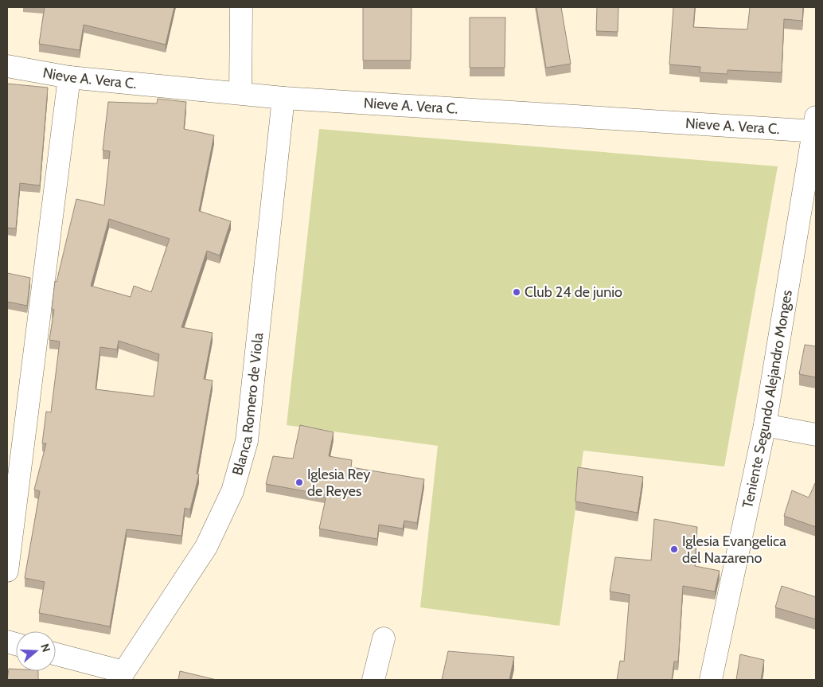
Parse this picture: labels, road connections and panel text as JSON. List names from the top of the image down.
{
  "streets": {
    "street": ["Nieve A. Vera C.", "Teniente Segundo Alejandro Monges", "Blanca Romero de Viola"]
  },
  "crossings": [
    ["Nieve A. Vera C.", "Teniente Segundo Alejandro Monges"],
    ["Nieve A. Vera C.", "Blanca Romero de Viola"]
  ],
  "places": ["Club 24 de junio", "Iglesia Rey de Reyes", "Iglesia Evangelica del Nazareno"],
  "north": "right"
}
